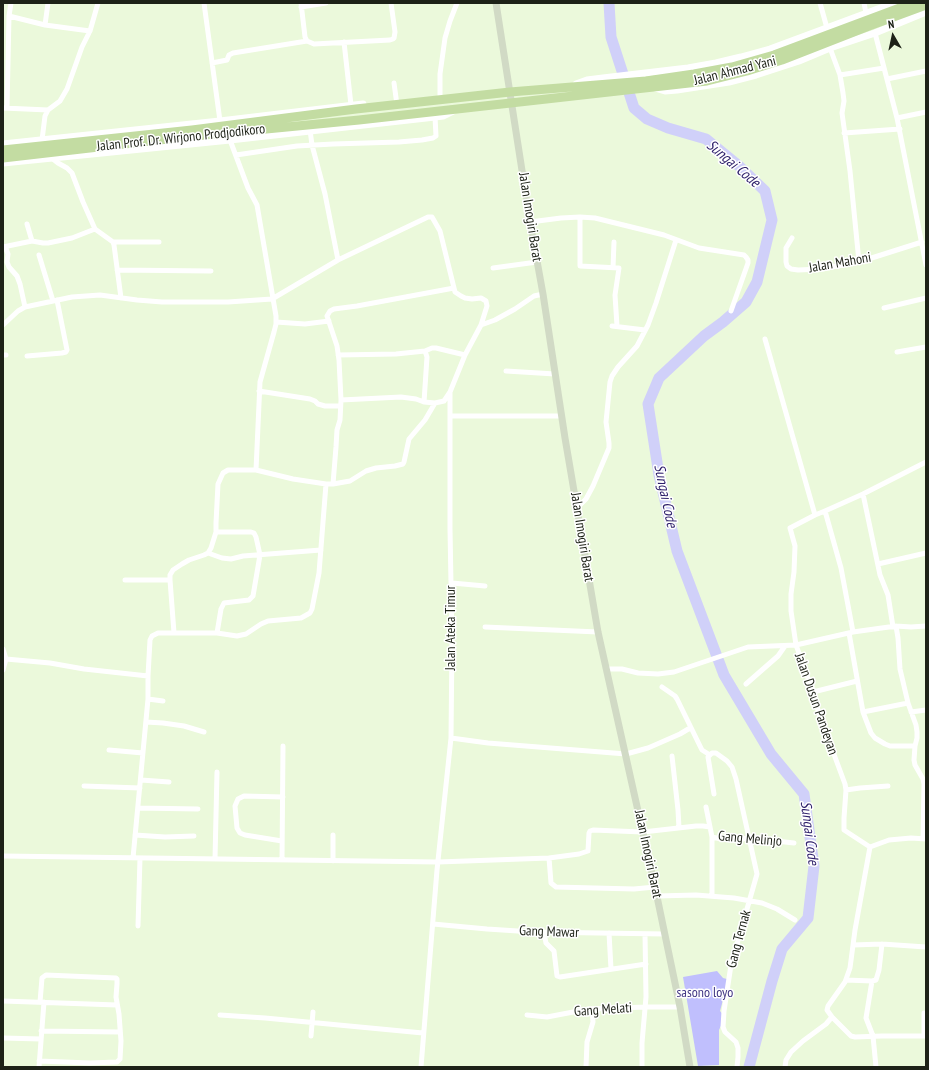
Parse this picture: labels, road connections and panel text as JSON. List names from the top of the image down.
{
  "streets": {
    "highway": ["Jalan Ahmad Yani", "Jalan Prof. Dr. Wirjono Prodjodikoro"],
    "main road": ["Jalan Imogiri Barat"],
    "street": [
      "Jalan Mahoni",
      "Jalan Ateka Timur",
      "Jalan Dusun Pandeyan",
      "Gang Melinjo",
      "Gang Mawar",
      "Gang Ternak",
      "Gang Melati"
    ]
  },
  "crossings": [
    ["Jalan Ahmad Yani", "Jalan Prof. Dr. Wirjono Prodjodikoro"],
    ["Jalan Ahmad Yani", "Jalan Imogiri Barat"],
    ["Jalan Imogiri Barat", "Jalan Dusun Pandeyan"],
    ["Jalan Imogiri Barat", "Gang Melinjo"],
    ["Jalan Imogiri Barat", "Gang Mawar"],
    ["Jalan Imogiri Barat", "Gang Melati"],
    ["Jalan Ateka Timur", "Gang Mawar"],
    ["Gang Melinjo", "Gang Ternak"]
  ],
  "water": ["Sungai Code"],
  "parks": ["sasono loyo"],
  "north": "top"
}
